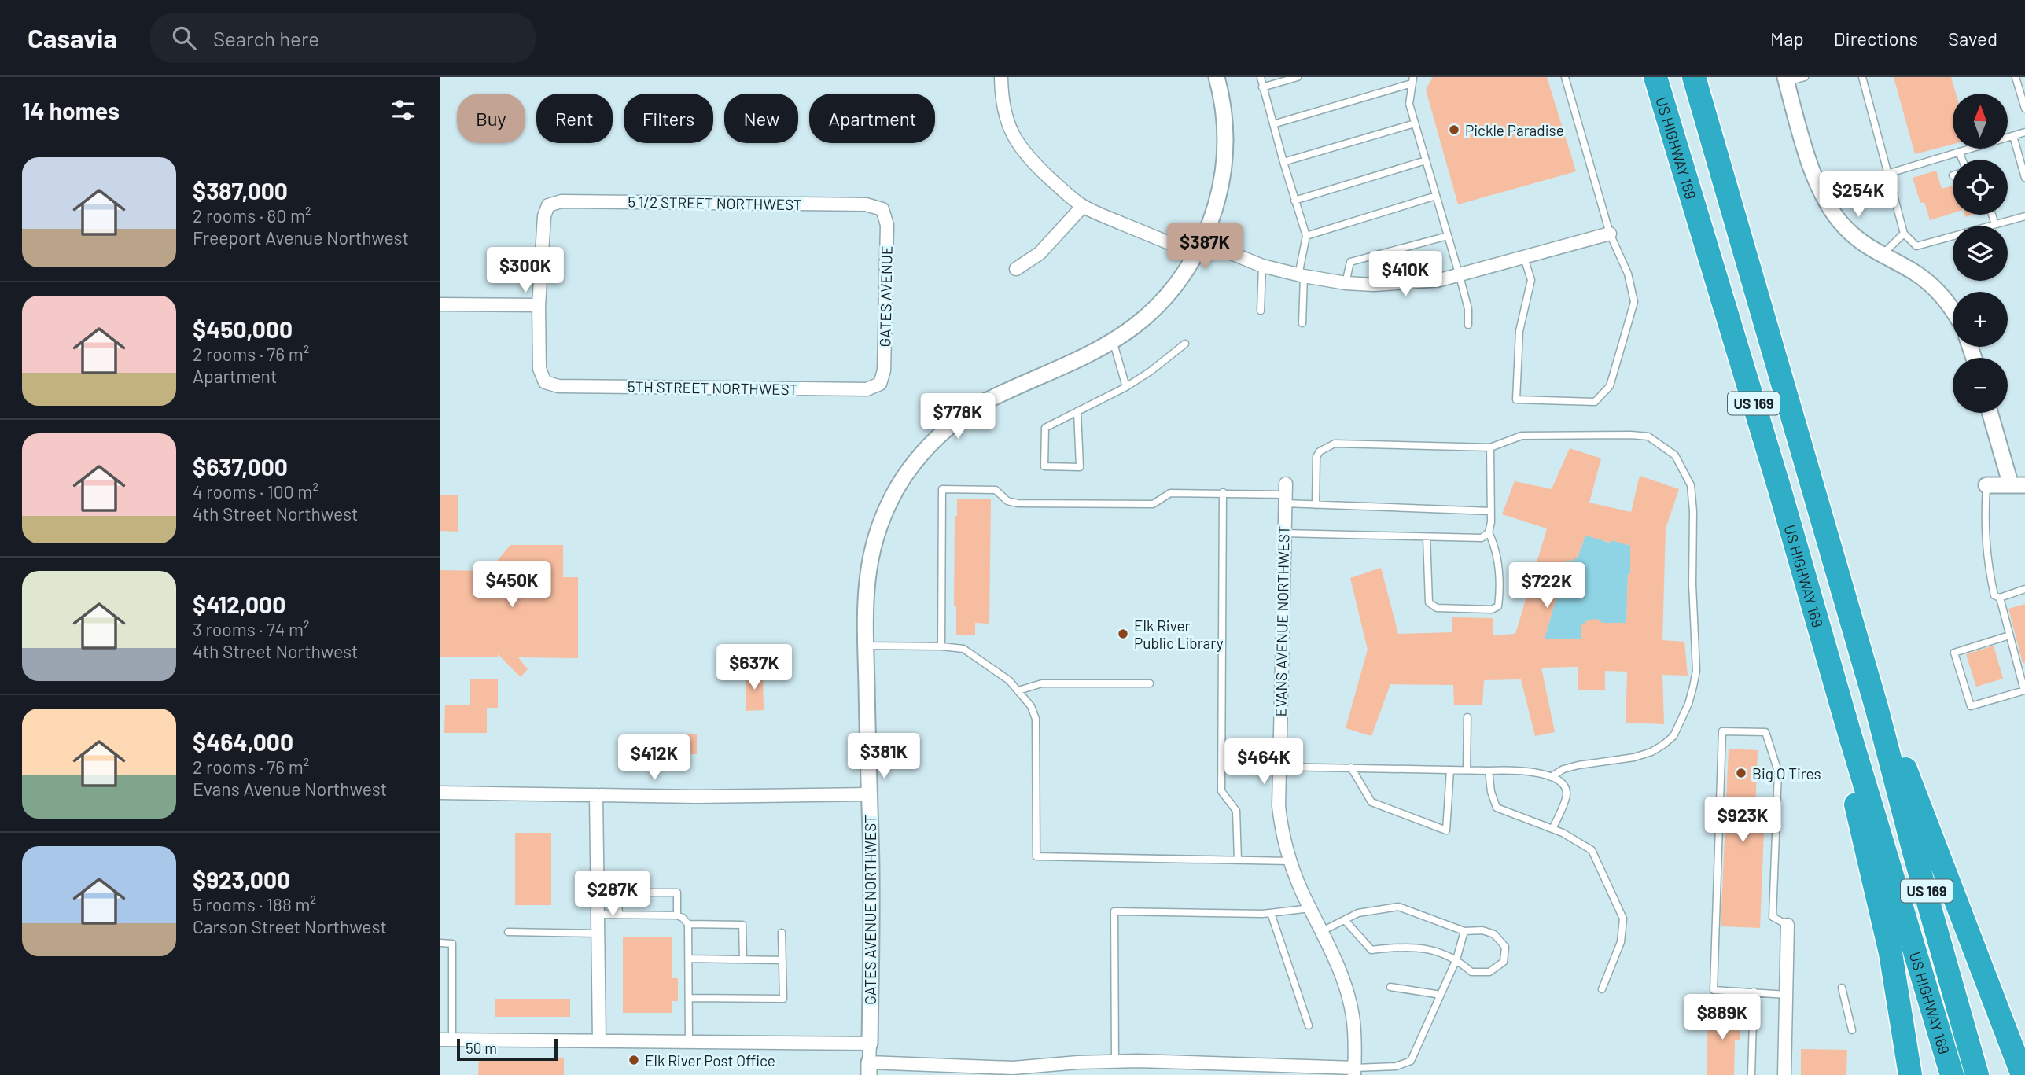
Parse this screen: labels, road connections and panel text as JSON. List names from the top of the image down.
{
  "streets": {
    "highway": ["US HIGHWAY 169", "US 169"],
    "street": [
      "5 1/2 STREET NORTHWEST",
      "GATES AVENUE",
      "5TH STREET NORTHWEST",
      "EVANS AVENUE NORTHWEST",
      "GATES AVENUE NORTHWEST"
    ]
  },
  "crossings": [
    ["5 1/2 STREET NORTHWEST", "GATES AVENUE"],
    ["5 1/2 STREET NORTHWEST", "5TH STREET NORTHWEST"],
    ["GATES AVENUE", "5TH STREET NORTHWEST"]
  ],
  "places": [
    "Pickle Paradise",
    "Elk River Public Library",
    "Big O Tires",
    "Elk River Post Office"
  ],
  "scale_bar": "50 m",
  "north": "top",
  "page": {
    "header": "Casavia",
    "search": "Search here",
    "nav": ["Map", "Directions", "Saved"],
    "heading": "14 homes",
    "map_buttons": ["+", "−"],
    "chip": [
      "Buy",
      "Rent",
      "Filters",
      "New",
      "Apartment"
    ],
    "list": [
      {
        "name": "$387,000",
        "note": "2 rooms · 80 m² · Freeport Avenue Northwest"
      },
      {
        "name": "$450,000",
        "note": "2 rooms · 76 m² · Apartment"
      },
      {
        "name": "$637,000",
        "note": "4 rooms · 100 m² · 4th Street Northwest"
      },
      {
        "name": "$412,000",
        "note": "3 rooms · 74 m² · 4th Street Northwest"
      },
      {
        "name": "$464,000",
        "note": "2 rooms · 76 m² · Evans Avenue Northwest"
      },
      {
        "name": "$923,000",
        "note": "5 rooms · 188 m² · Carson Street Northwest"
      }
    ],
    "price": [
      "$254K",
      "$387K",
      "$300K",
      "$410K",
      "$778K",
      "$450K",
      "$722K",
      "$637K",
      "$381K",
      "$412K",
      "$464K",
      "$923K",
      "$287K",
      "$889K"
    ],
    "scale": "50 m"
  }
}
